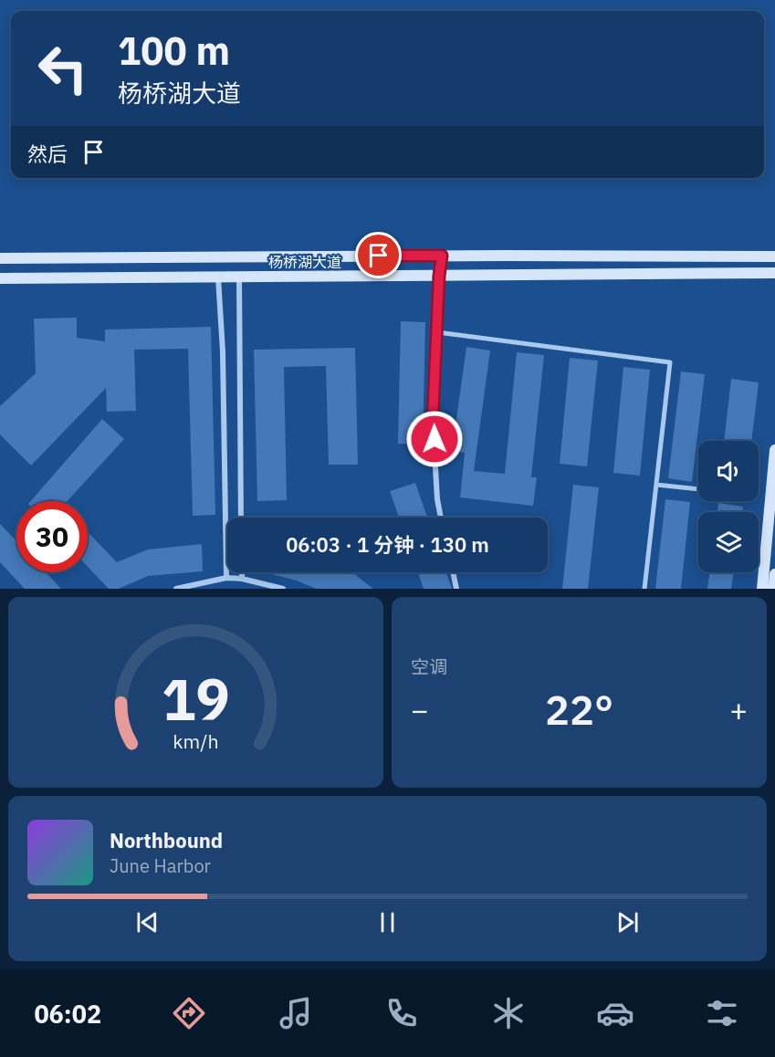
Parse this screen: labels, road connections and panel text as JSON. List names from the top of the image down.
{
  "streets": {
    "main road": ["杨桥湖大道"]
  },
  "page": {
    "turn": ["100 m", "杨桥湖大道"],
    "then": "然后",
    "limit": "30",
    "trip": "06:03 · 1 分钟 · 130 m",
    "tile": "空调",
    "heat": ["−", "22°", "+"],
    "song": ["Northbound", "June Harbor"],
    "tabs": "06:02",
    "gauge": ["19", "km/h"]
  }
}
